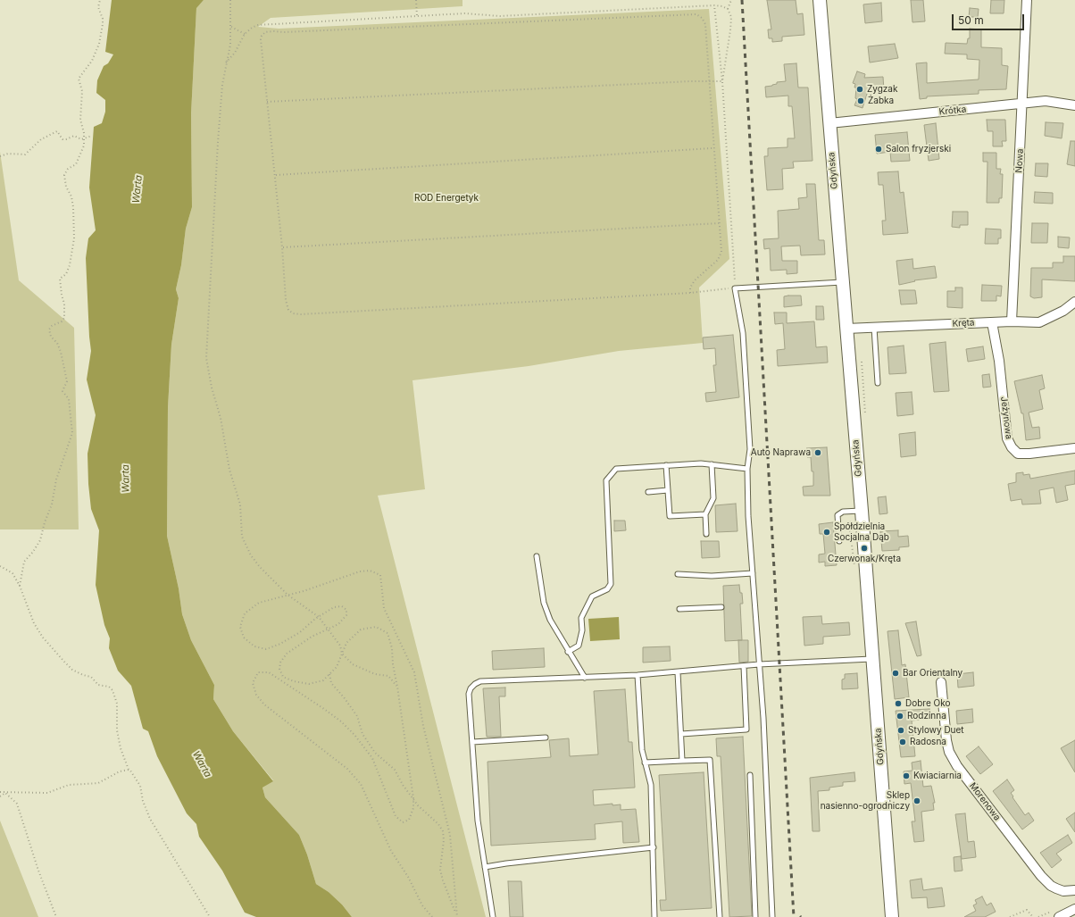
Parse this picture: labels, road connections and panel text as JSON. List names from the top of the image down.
{
  "streets": {
    "main road": ["Gdyńska"],
    "street": [
      "Krótka",
      "Nowa",
      "Kręta",
      "Jeżynowa",
      "Morenowa"
    ]
  },
  "crossings": [
    ["Krótka", "Nowa"],
    ["Krótka", "Gdyńska"],
    ["Nowa", "Kręta"],
    ["Gdyńska", "Kręta"],
    ["Kręta", "Jeżynowa"]
  ],
  "water": ["Warta"],
  "parks": ["ROD Energetyk"],
  "places": [
    "Zygzak",
    "Żabka",
    "Salon fryzjerski",
    "Auto Naprawa",
    "Spółdzielnia Socjalna Dąb",
    "Czerwonak/Kręta",
    "Bar Orientalny",
    "Dobre Oko",
    "Rodzinna",
    "Stylowy Duet",
    "Radosna",
    "Kwiaciarnia",
    "Sklep nasienno-ogrodniczy"
  ],
  "scale_bar": "50 m"
}
